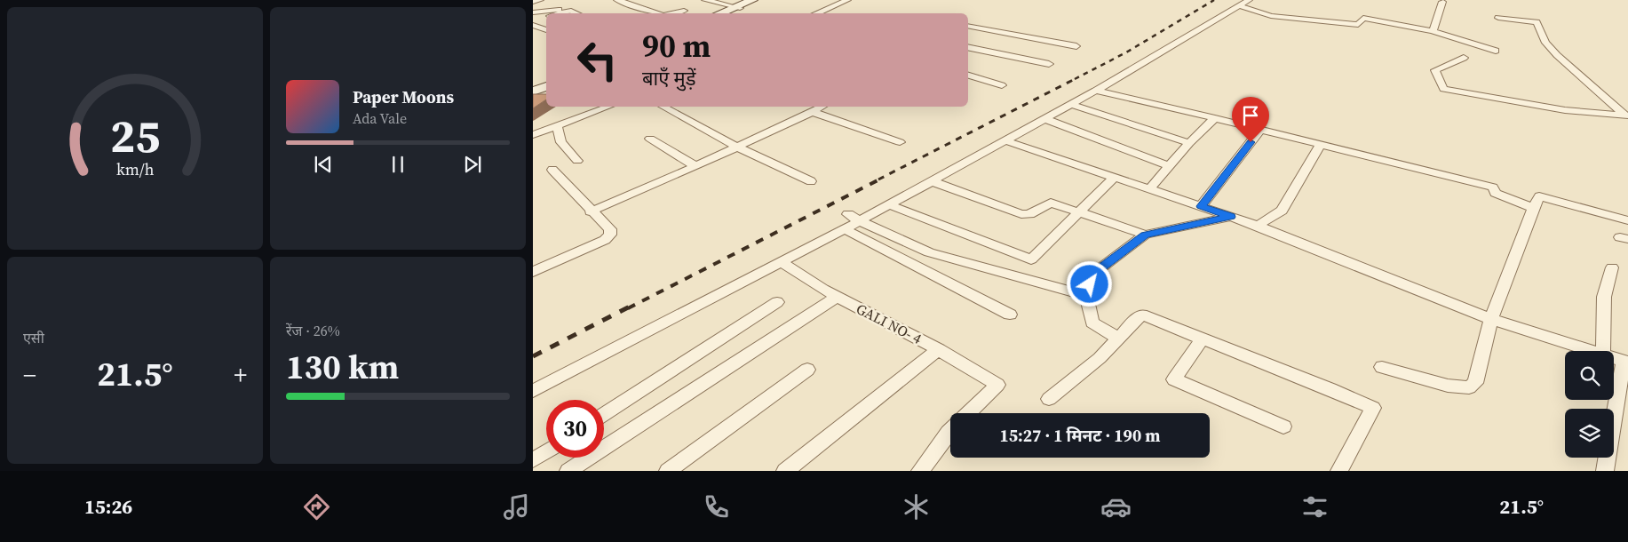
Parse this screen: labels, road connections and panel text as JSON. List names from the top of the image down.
{
  "streets": {
    "street": ["GALI NO- 4"]
  },
  "page": {
    "turn": ["90 m", "बाएँ मुड़ें"],
    "song": ["Paper Moons", "Ada Vale"],
    "tile": [
      "एसी",
      ["रेंज · 26%", "130 km"]
    ],
    "heat": ["−", "21.5°", "+"],
    "limit": "30",
    "trip": "15:27 · 1 मिनट · 190 m",
    "tabs": ["15:26", "21.5°"],
    "gauge": ["25", "km/h"]
  }
}
